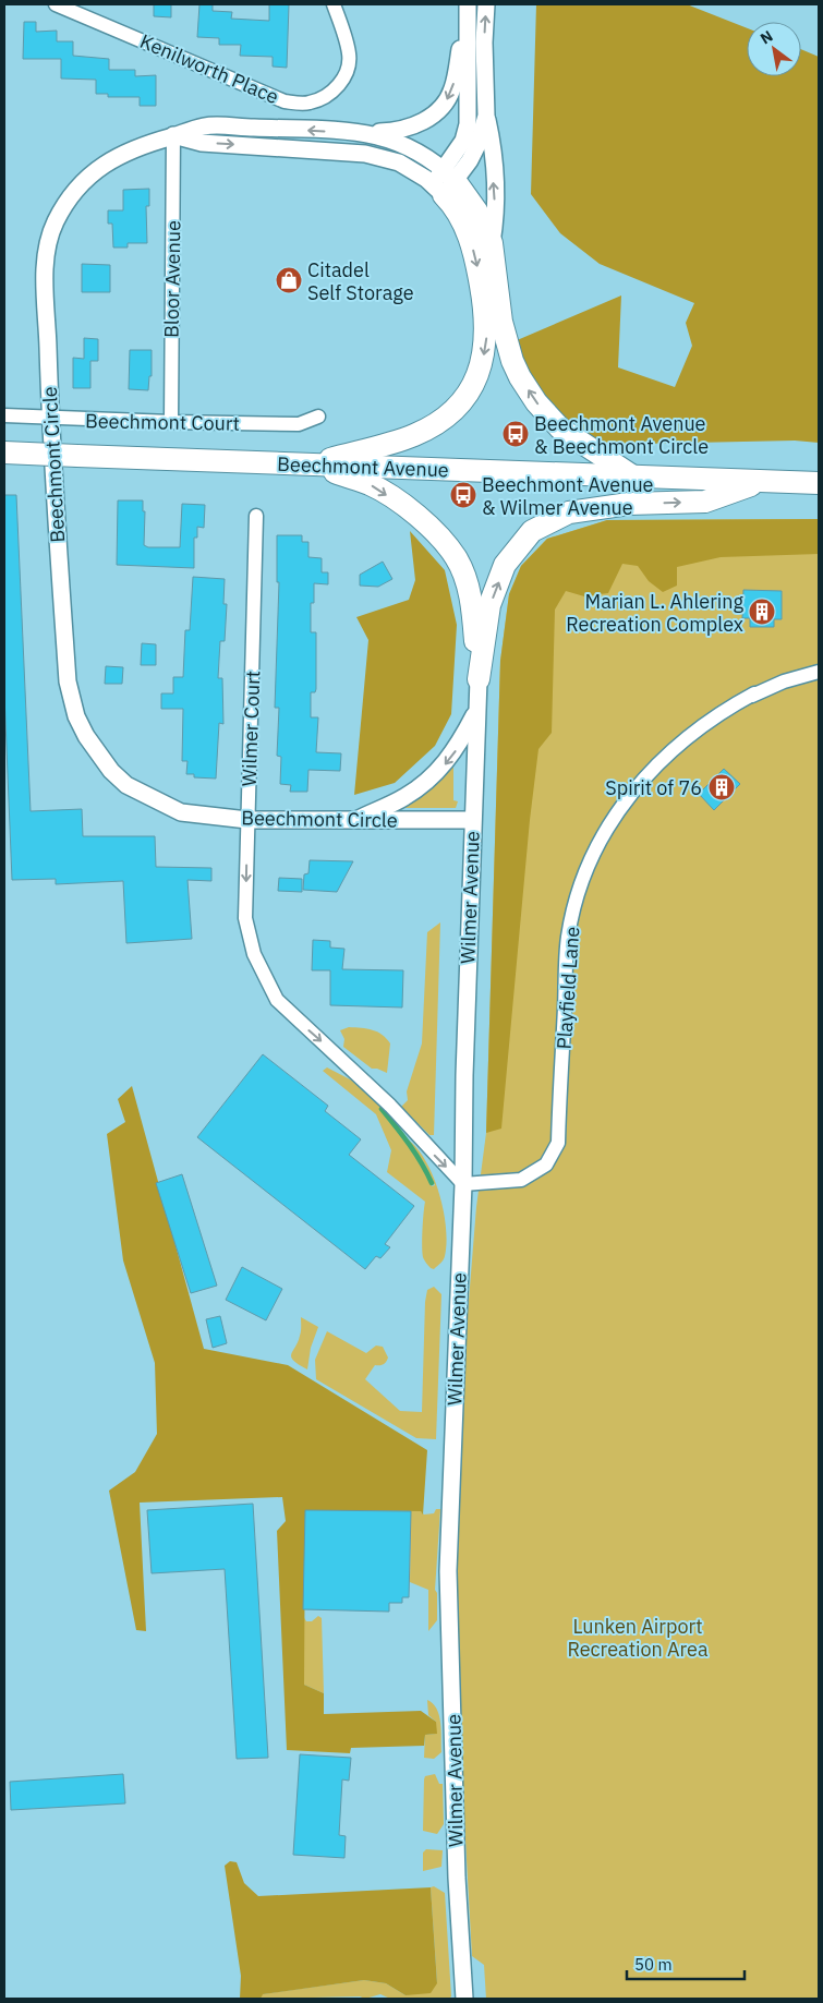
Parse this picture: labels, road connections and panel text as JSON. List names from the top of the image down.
{
  "streets": {
    "highway": ["Beechmont Avenue"],
    "street": [
      "Kenilworth Place",
      "Bloor Avenue",
      "Beechmont Court",
      "Beechmont Circle",
      "Wilmer Court",
      "Wilmer Avenue",
      "Playfield Lane"
    ]
  },
  "crossings": [
    ["Bloor Avenue", "Beechmont Court"],
    ["Bloor Avenue", "Beechmont Circle"],
    ["Beechmont Court", "Beechmont Circle"],
    ["Beechmont Circle", "Wilmer Court"],
    ["Beechmont Circle", "Wilmer Avenue"],
    ["Wilmer Court", "Wilmer Avenue"],
    ["Wilmer Court", "Playfield Lane"],
    ["Wilmer Avenue", "Playfield Lane"]
  ],
  "one_way": ["Wilmer Court"],
  "parks": ["Lunken Airport Recreation Area"],
  "places": {
    "shop": ["Citadel Self Storage"],
    "bus stop": ["Beechmont Avenue & Beechmont Circle", "Beechmont Avenue & Wilmer Avenue"],
    "building": ["Marian L. Ahlering Recreation Complex", "Spirit of 76"]
  },
  "scale_bar": "50 m",
  "north": "top left"
}
